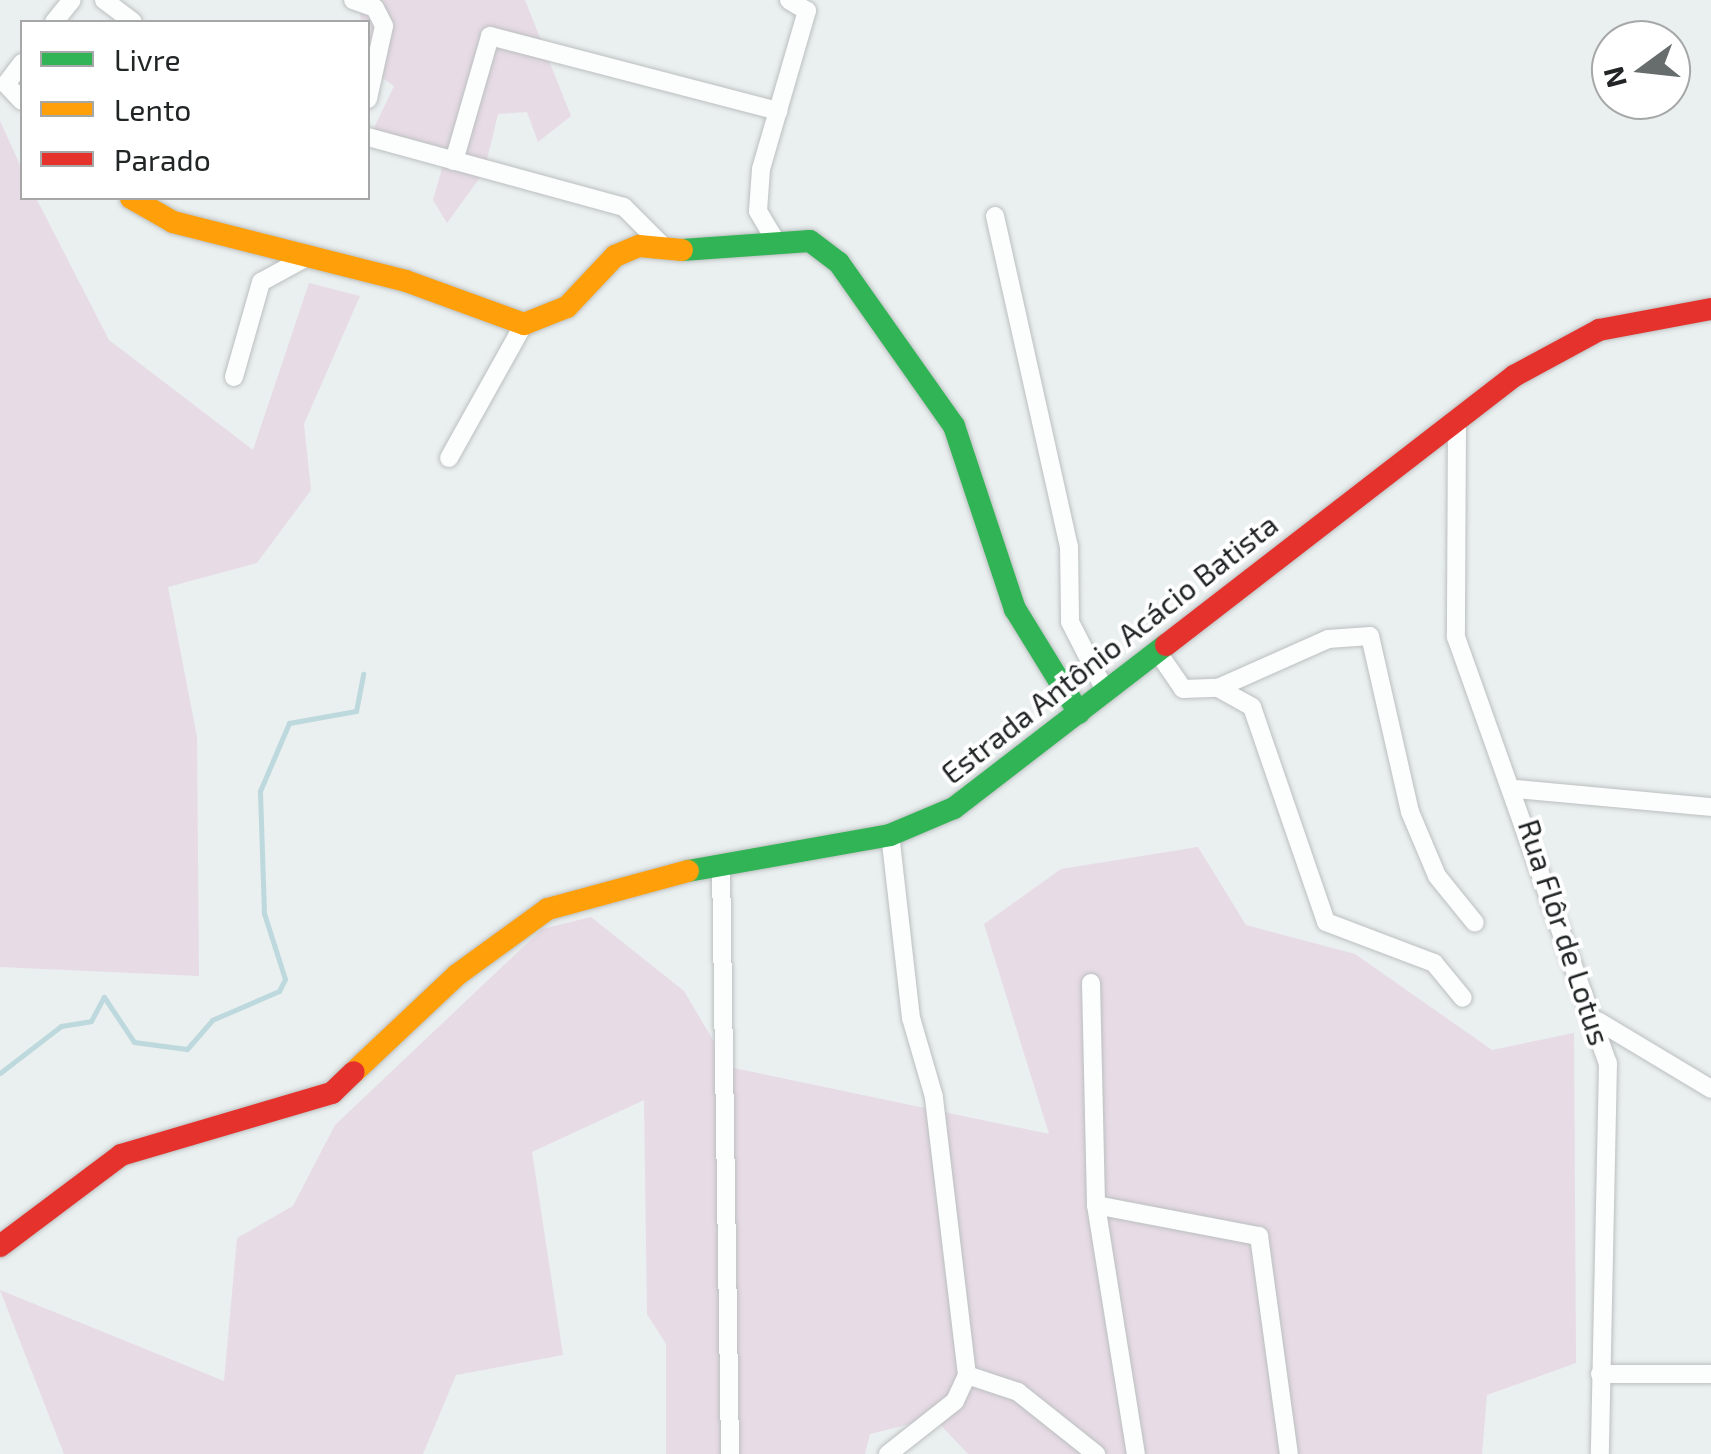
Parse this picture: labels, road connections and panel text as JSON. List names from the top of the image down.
{
  "streets": {
    "street": ["Estrada Antônio Acácio Batista", "Rua Flôr de Lotus"]
  },
  "crossings": [
    ["Estrada Antônio Acácio Batista", "Rua Flôr de Lotus"]
  ],
  "legend": ["Livre", "Lento", "Parado"],
  "north": "left"
}
